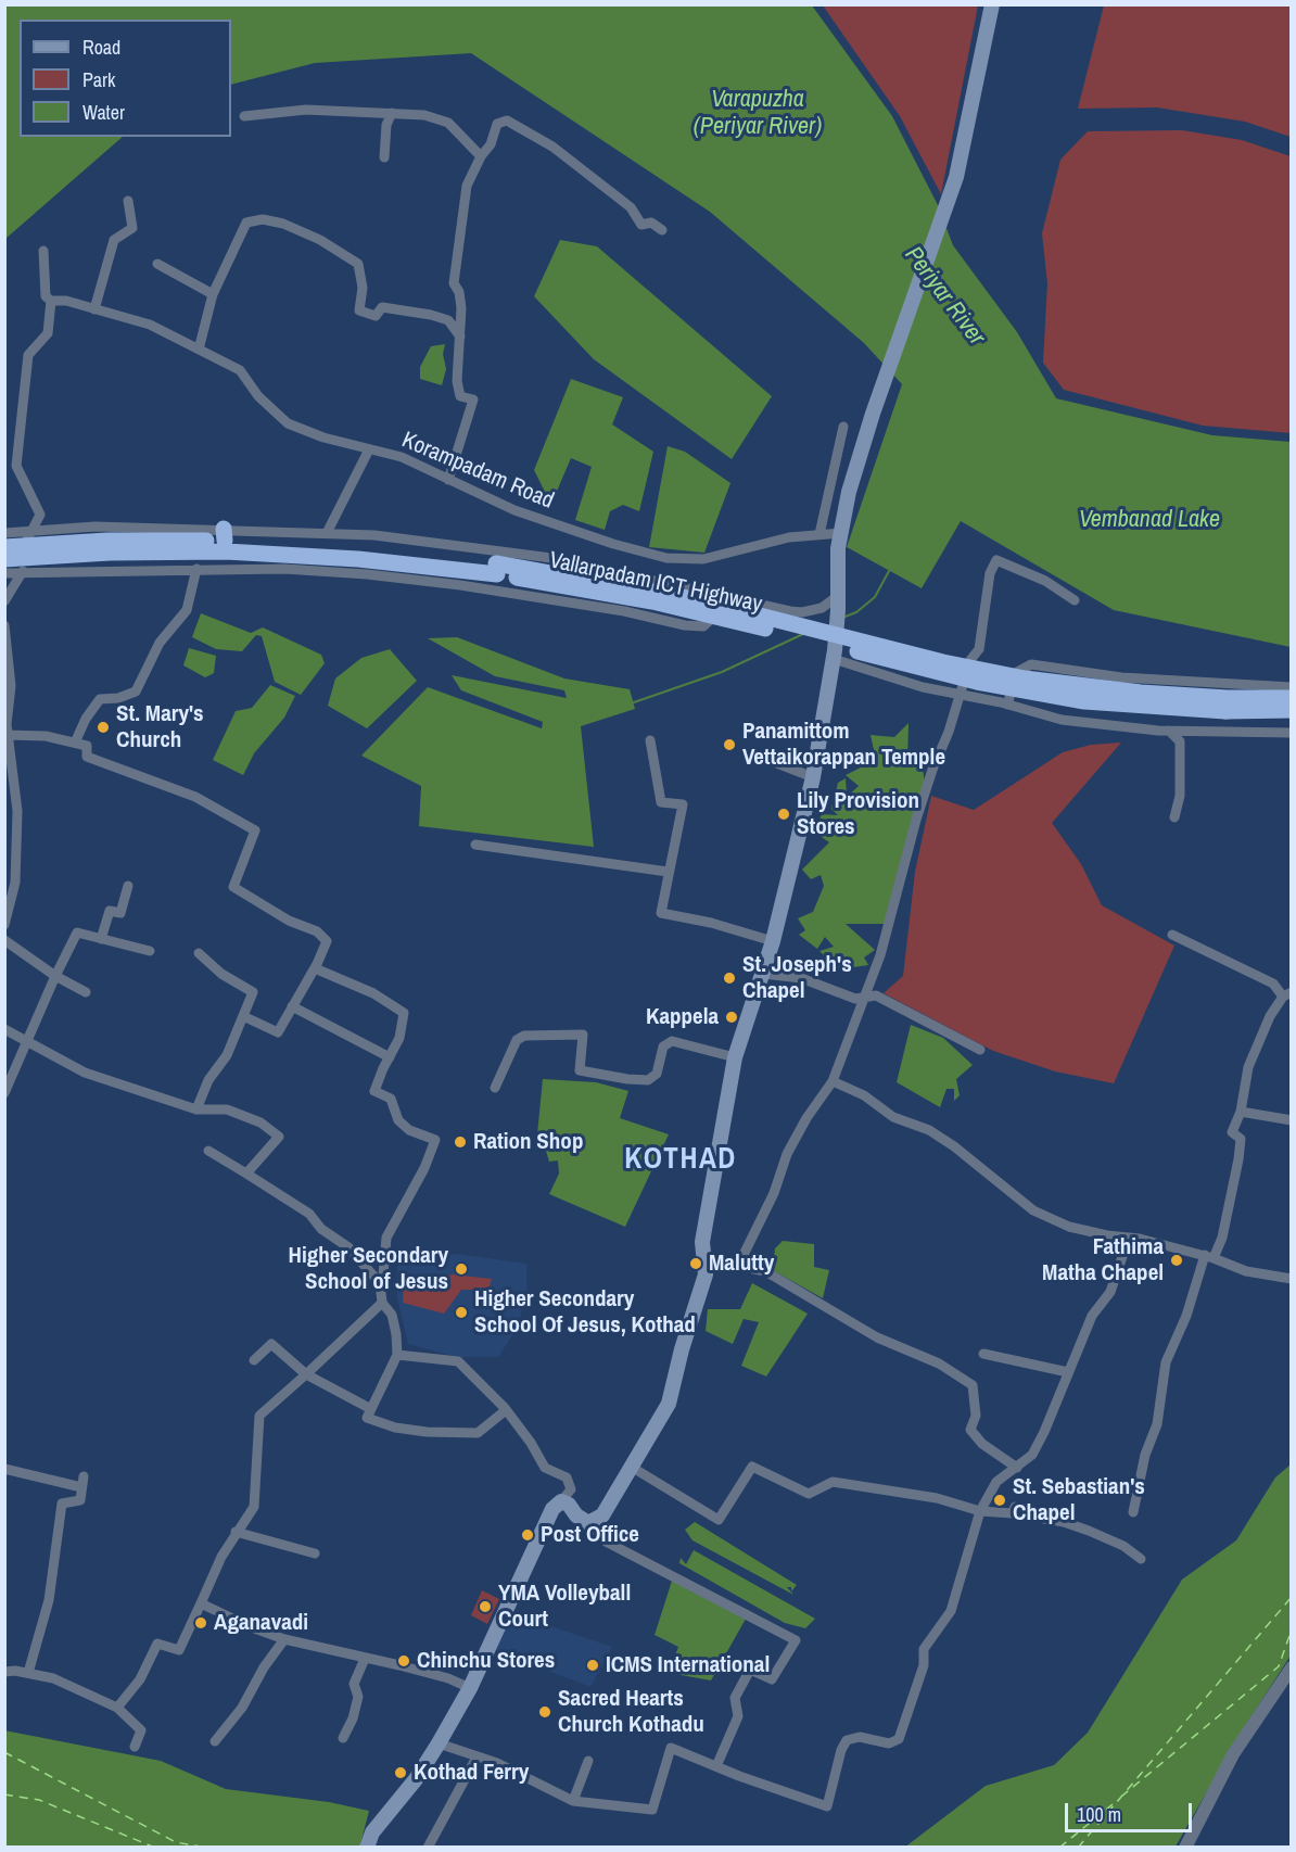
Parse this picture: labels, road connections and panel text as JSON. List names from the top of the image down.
{
  "streets": {
    "highway": ["Vallarpadam ICT Highway"],
    "street": ["Korampadam Road"]
  },
  "districts": ["KOTHAD"],
  "water": ["Varapuzha (Periyar River)", "Periyar River", "Vembanad Lake"],
  "places": [
    "St. Mary's Church",
    "Panamittom Vettaikorappan Temple",
    "Lily Provision Stores",
    "St. Joseph's Chapel",
    "Kappela",
    "Ration Shop",
    "Fathima Matha Chapel",
    "Malutty",
    "Higher Secondary School of Jesus",
    "Higher Secondary School Of Jesus, Kothad",
    "St. Sebastian's Chapel",
    "Post Office",
    "YMA Volleyball Court",
    "Aganavadi",
    "Chinchu Stores",
    "ICMS International",
    "Sacred Hearts Church Kothadu",
    "Kothad Ferry"
  ],
  "legend": ["Road", "Park", "Water"],
  "scale_bar": "100 m"
}
